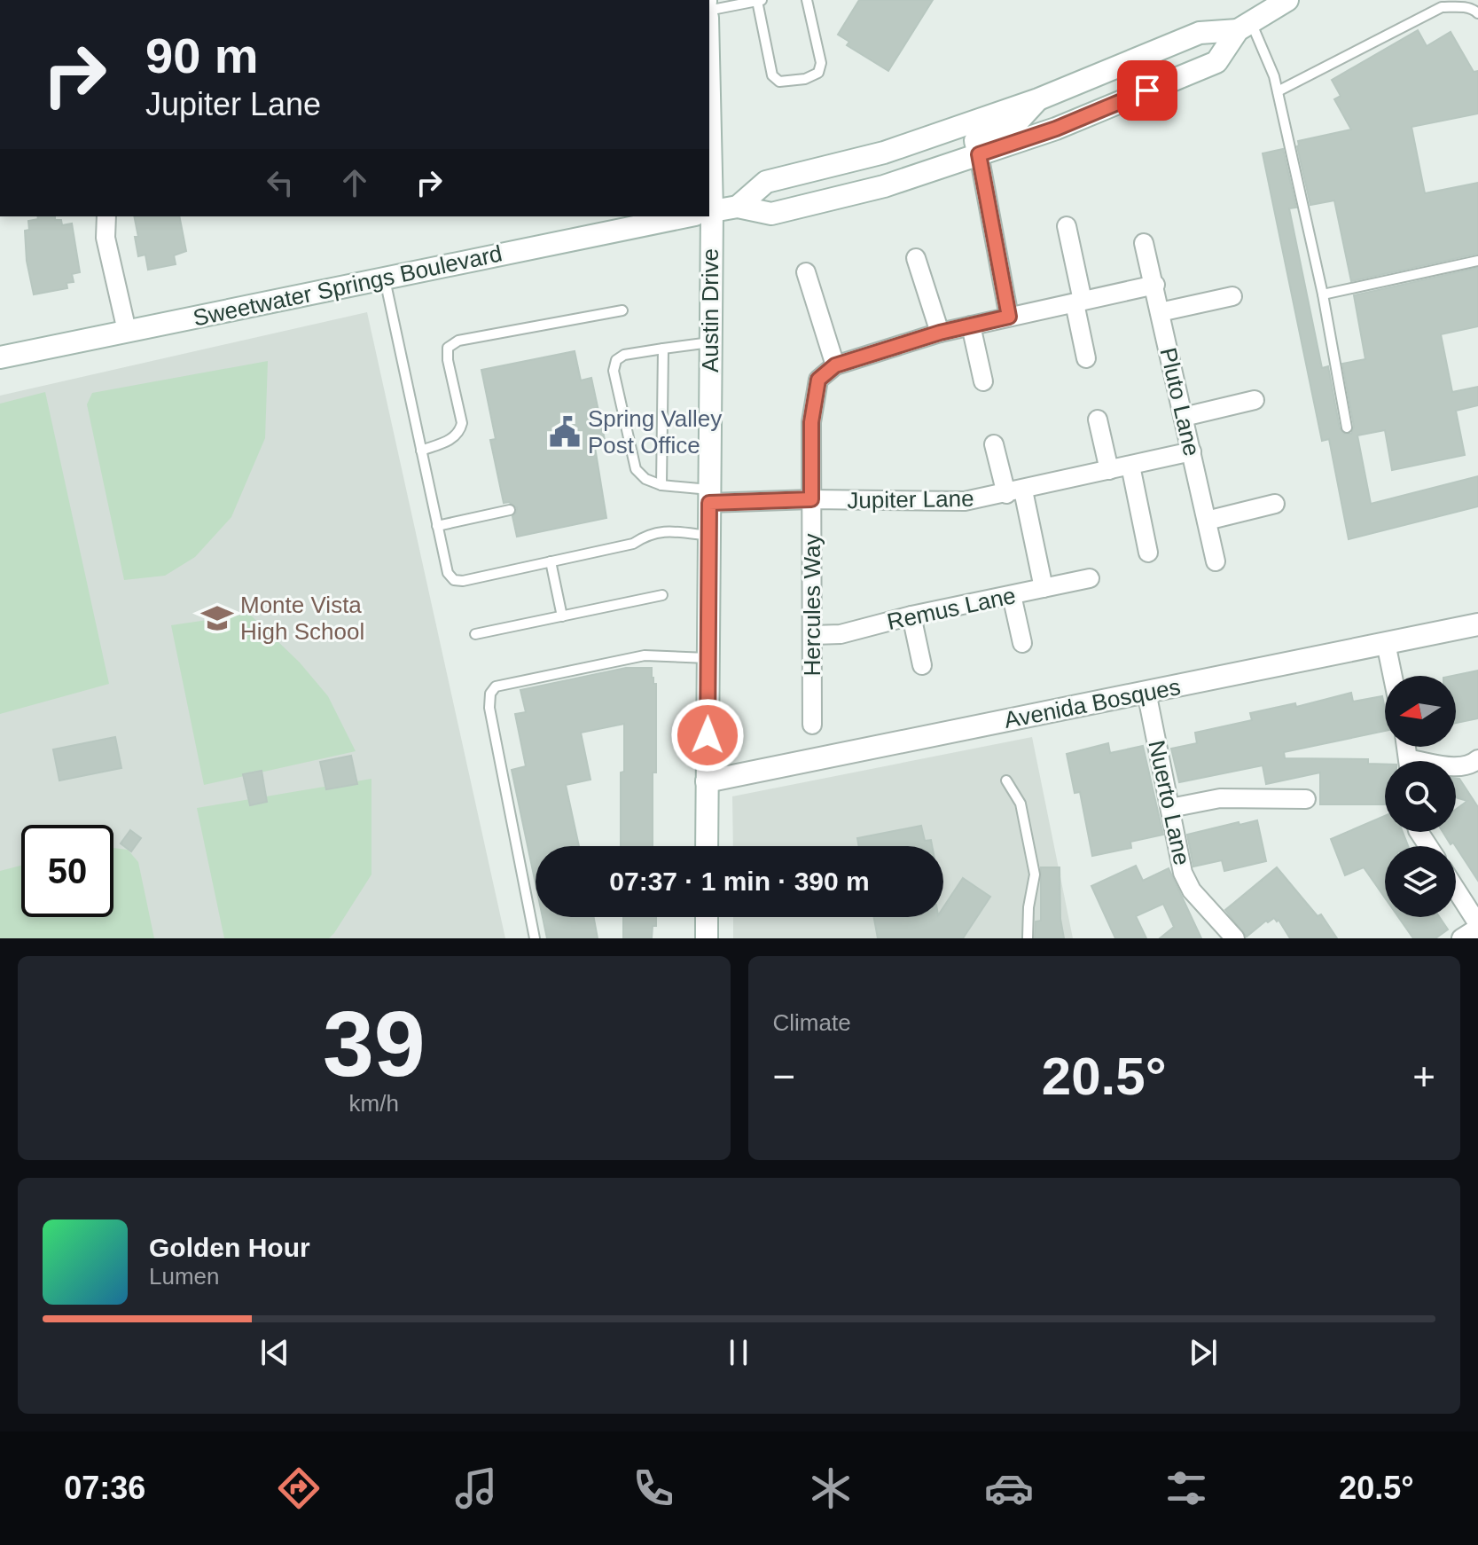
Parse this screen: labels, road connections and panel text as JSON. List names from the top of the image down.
{
  "streets": {
    "main road": ["Sweetwater Springs Boulevard", "Austin Drive", "Avenida Bosques"],
    "street": [
      "Pluto Lane",
      "Jupiter Lane",
      "Hercules Way",
      "Remus Lane",
      "Nuerto Lane"
    ]
  },
  "crossings": [
    ["Austin Drive", "Jupiter Lane"],
    ["Austin Drive", "Avenida Bosques"],
    ["Pluto Lane", "Jupiter Lane"],
    ["Jupiter Lane", "Hercules Way"],
    ["Hercules Way", "Remus Lane"],
    ["Avenida Bosques", "Nuerto Lane"]
  ],
  "places": {
    "public building": ["Spring Valley Post Office"],
    "school or university": ["Monte Vista High School"]
  },
  "north": "left",
  "page": {
    "turn": ["90 m", "Jupiter Lane"],
    "limit": "50",
    "trip": "07:37 · 1 min · 390 m",
    "tile": [
      ["39", "km/h"],
      "Climate"
    ],
    "heat": ["−", "20.5°", "+"],
    "song": ["Golden Hour", "Lumen"],
    "tabs": ["07:36", "20.5°"]
  }
}
